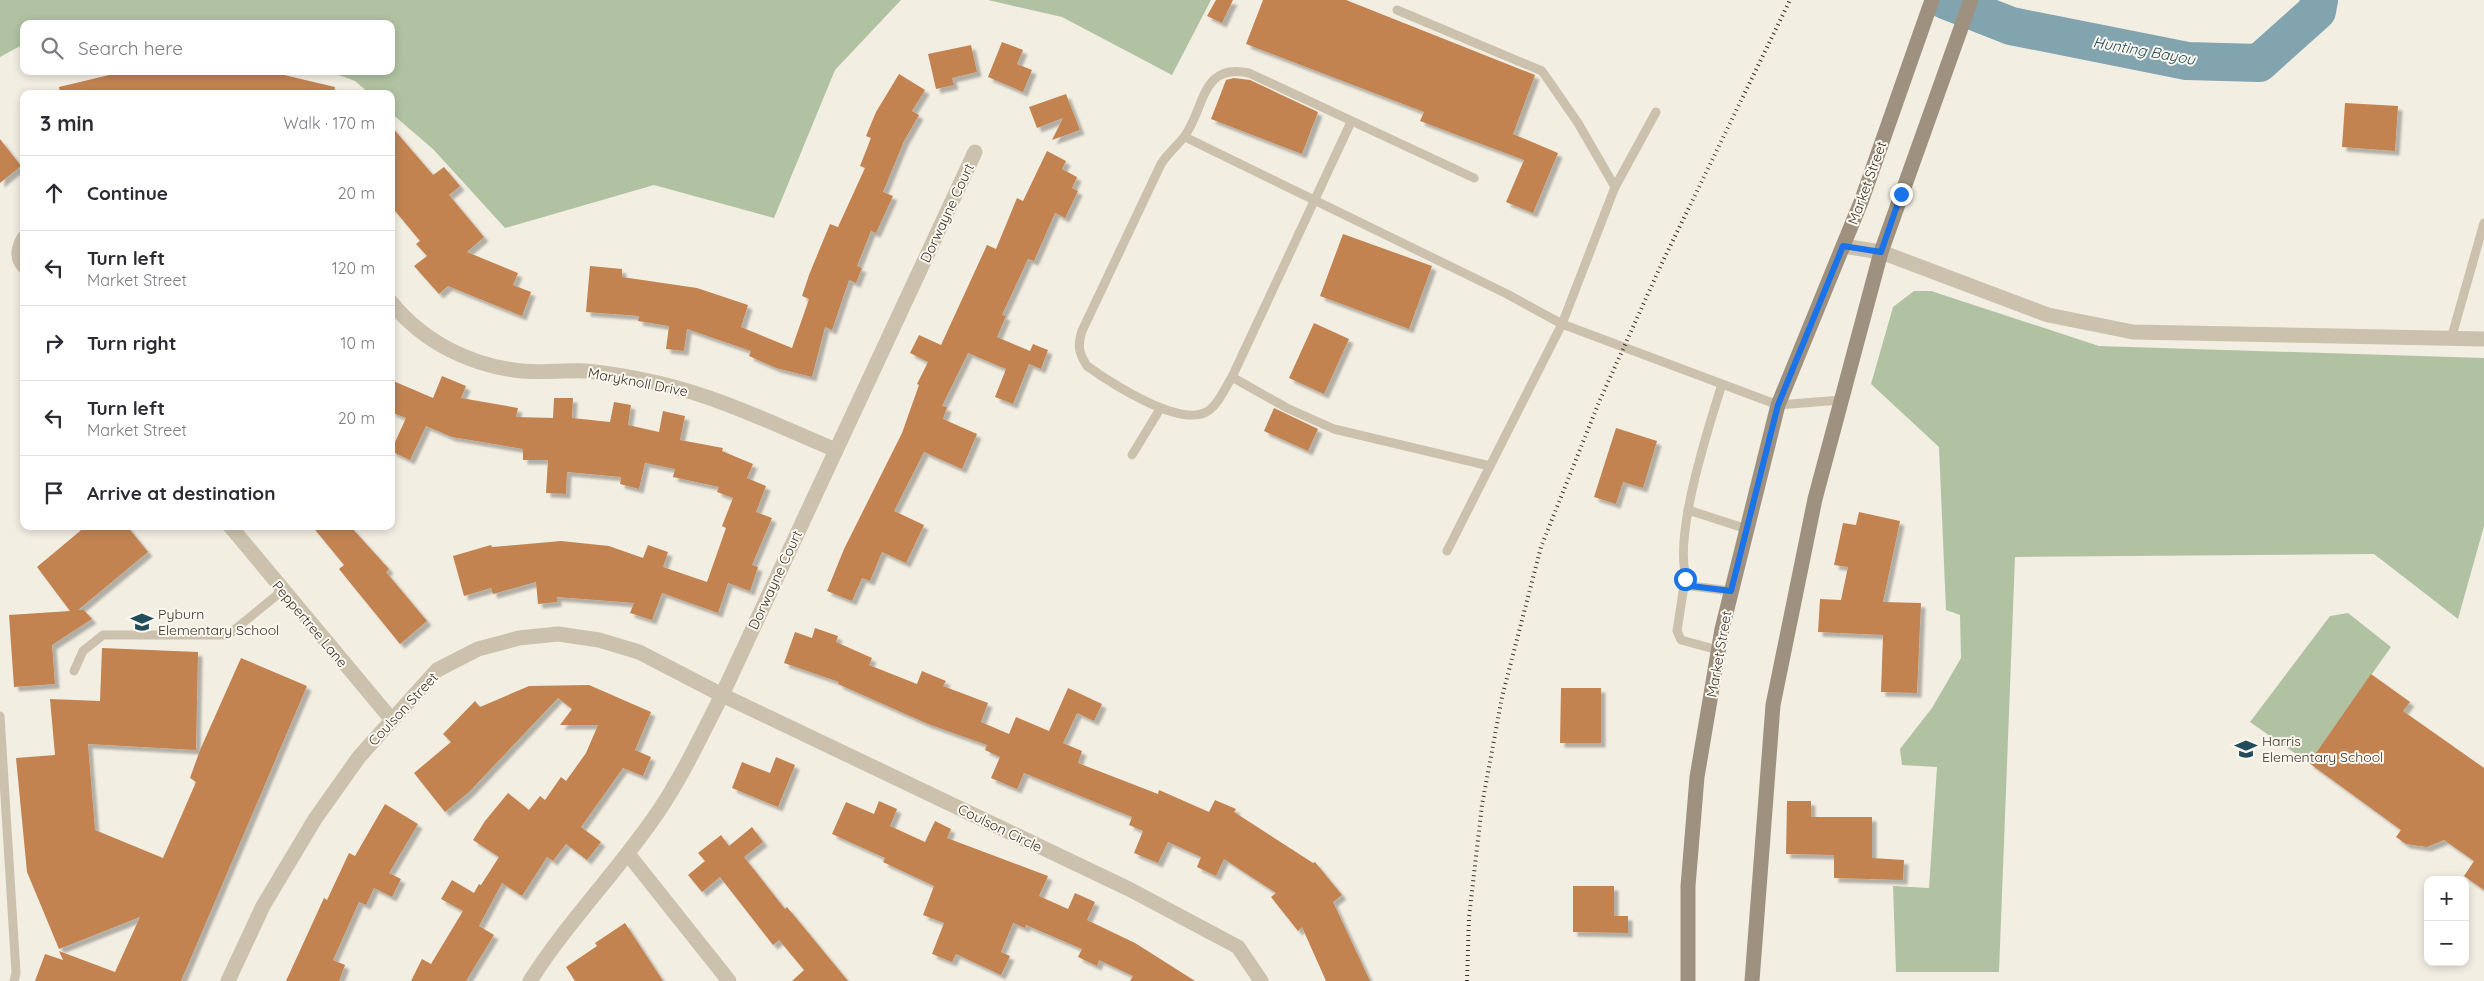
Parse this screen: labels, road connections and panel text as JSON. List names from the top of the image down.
{
  "streets": {
    "main road": ["Market Street"],
    "street": [
      "Dorwayne Court",
      "Maryknoll Drive",
      "Peppertree Lane",
      "Coulson Street",
      "Coulson Circle"
    ]
  },
  "crossings": [
    ["Dorwayne Court", "Maryknoll Drive"],
    ["Dorwayne Court", "Coulson Street"],
    ["Dorwayne Court", "Coulson Circle"],
    ["Peppertree Lane", "Coulson Street"],
    ["Coulson Street", "Coulson Circle"]
  ],
  "water": ["Hunting Bayou"],
  "places": {
    "school or university": ["Pyburn Elementary School", "Harris Elementary School"]
  },
  "page": {
    "search": "Search here",
    "heading": ["3 min", "Walk · 170 m"],
    "list": [
      ["Continue", "20 m"],
      ["Turn left", "Market Street", "120 m"],
      ["Turn right", "10 m"],
      ["Turn left", "Market Street", "20 m"],
      "Arrive at destination"
    ],
    "map_buttons": ["+", "−"]
  }
}
